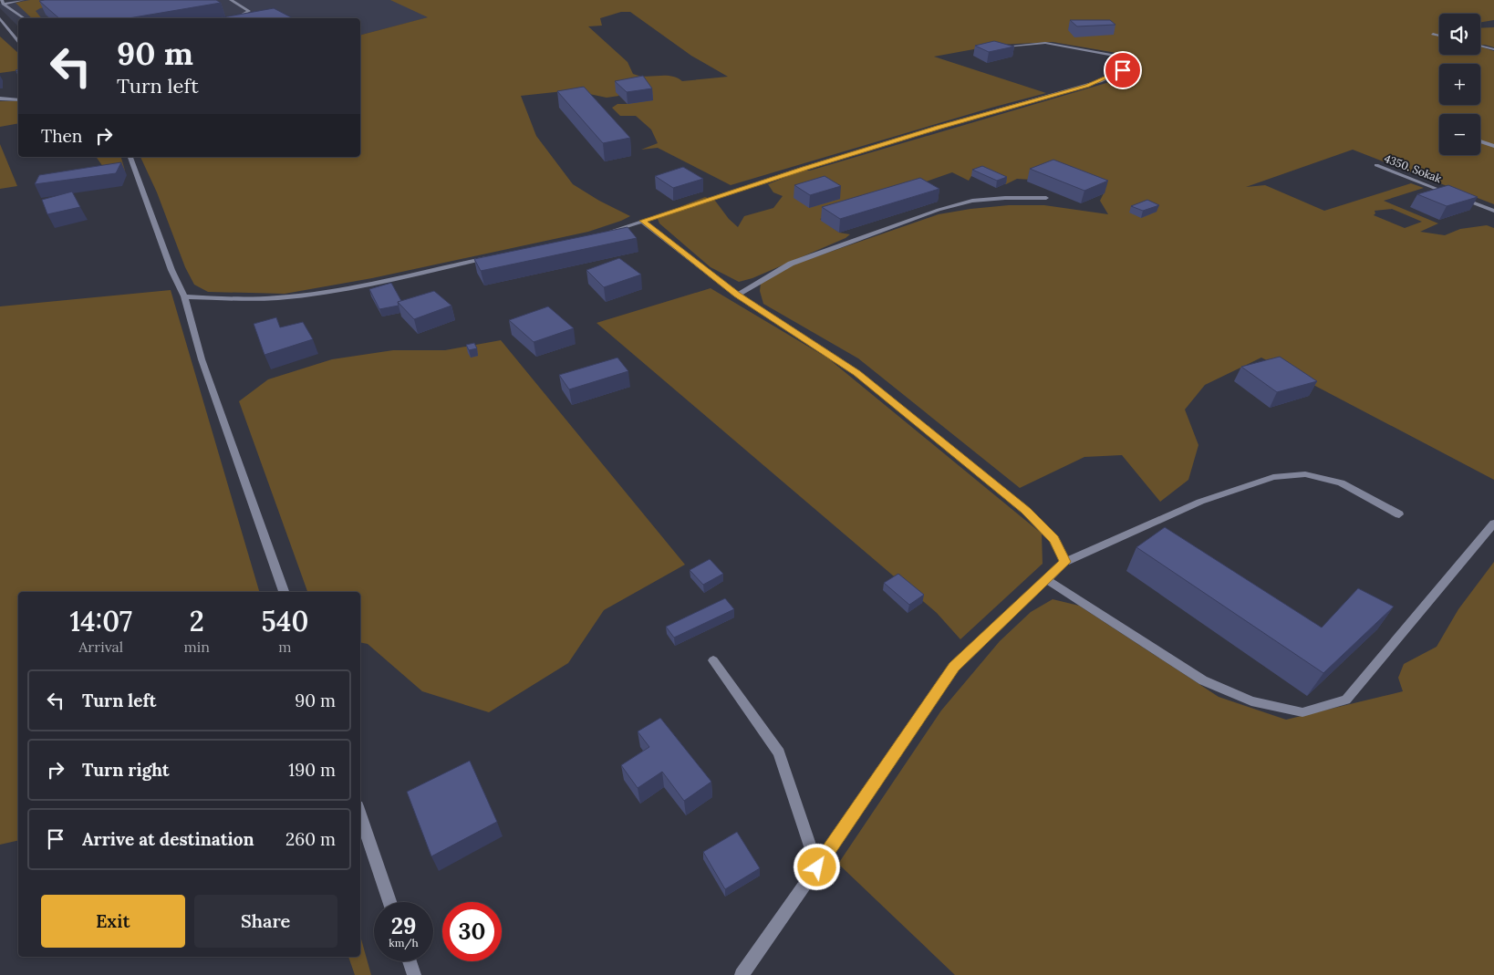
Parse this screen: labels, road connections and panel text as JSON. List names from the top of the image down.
{
  "streets": {
    "street": ["4350. Sokak"]
  },
  "page": {
    "map_buttons": ["+", "−"],
    "turn": ["90 m", "Turn left"],
    "then": "Then",
    "eta": [
      "14:07",
      "Arrival",
      "2",
      "min",
      "540",
      "m"
    ],
    "list": [
      {
        "name": "Turn left",
        "value": "90 m"
      },
      {
        "name": "Turn right",
        "value": "190 m"
      },
      {
        "name": "Arrive at destination",
        "value": "260 m"
      }
    ],
    "buttons": ["Exit", "Share"],
    "speed": "29 km/h",
    "limit": "30"
  }
}
